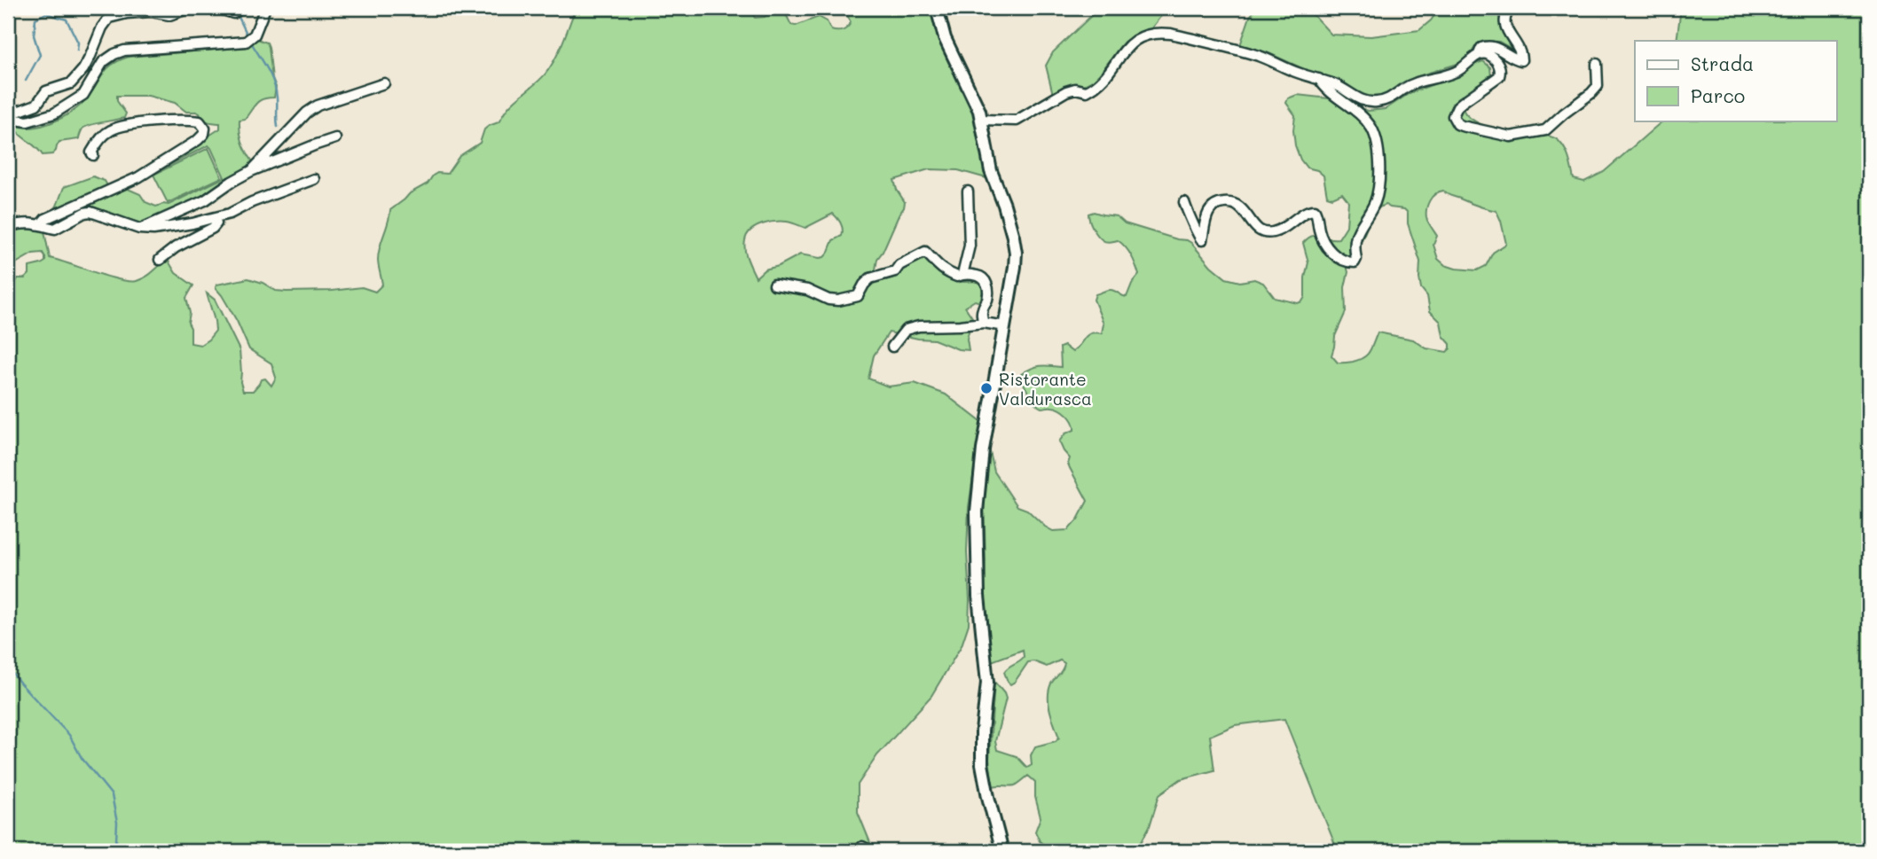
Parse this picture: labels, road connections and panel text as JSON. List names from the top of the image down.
{
  "places": ["Ristorante Valdurasca"],
  "legend": ["Strada", "Parco"]
}
